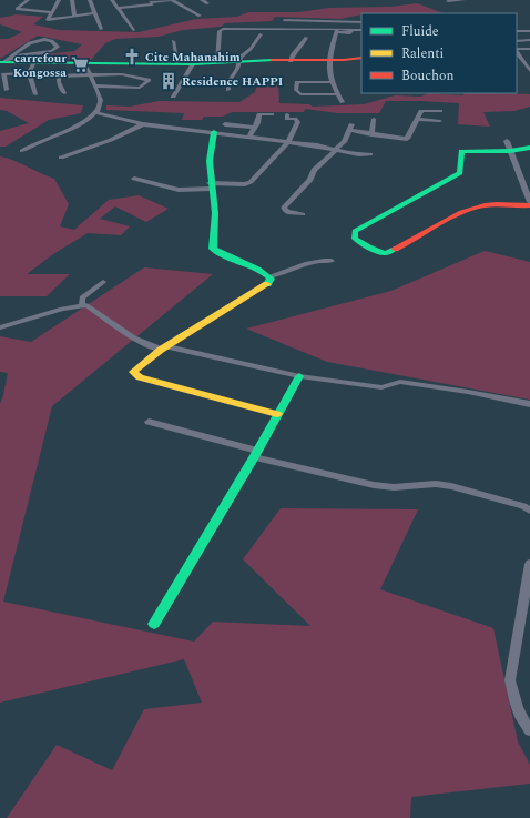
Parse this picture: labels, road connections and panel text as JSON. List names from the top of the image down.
{
  "places": {
    "church": ["Cite Mahanahim"],
    "supermarket": ["carrefour Kongossa"],
    "building": ["Residence HAPPI"]
  },
  "legend": ["Fluide", "Ralenti", "Bouchon"]
}
